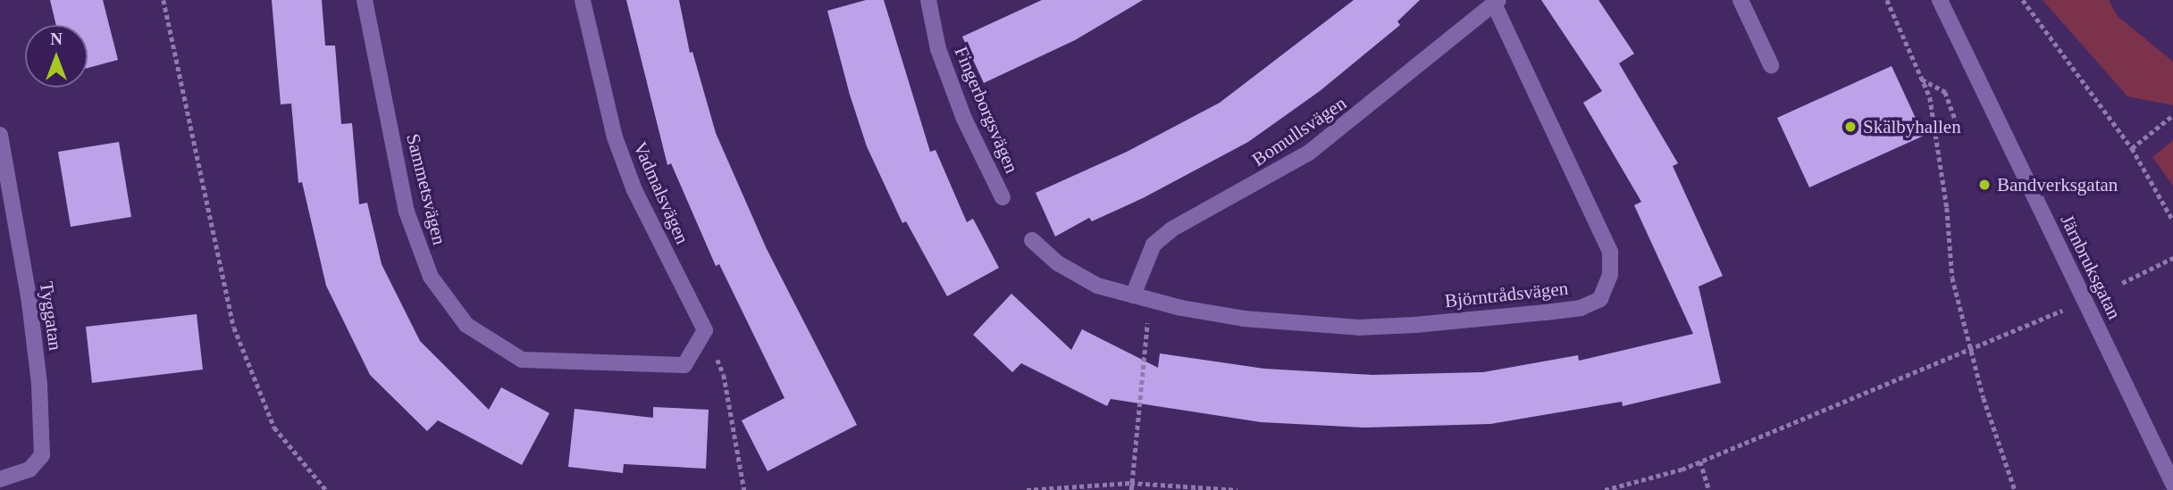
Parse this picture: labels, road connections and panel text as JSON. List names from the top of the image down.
{
  "streets": {
    "street": [
      "Fingerborgsvägen",
      "Bomullsvägen",
      "Sammetsvägen",
      "Vadmalsvägen",
      "Järnbruksgatan",
      "Björntrådsvägen",
      "Tyggatan"
    ]
  },
  "crossings": [
    ["Bomullsvägen", "Björntrådsvägen"],
    ["Sammetsvägen", "Vadmalsvägen"]
  ],
  "places": ["Skälbyhallen", "Bandverksgatan"],
  "north": "top"
}
